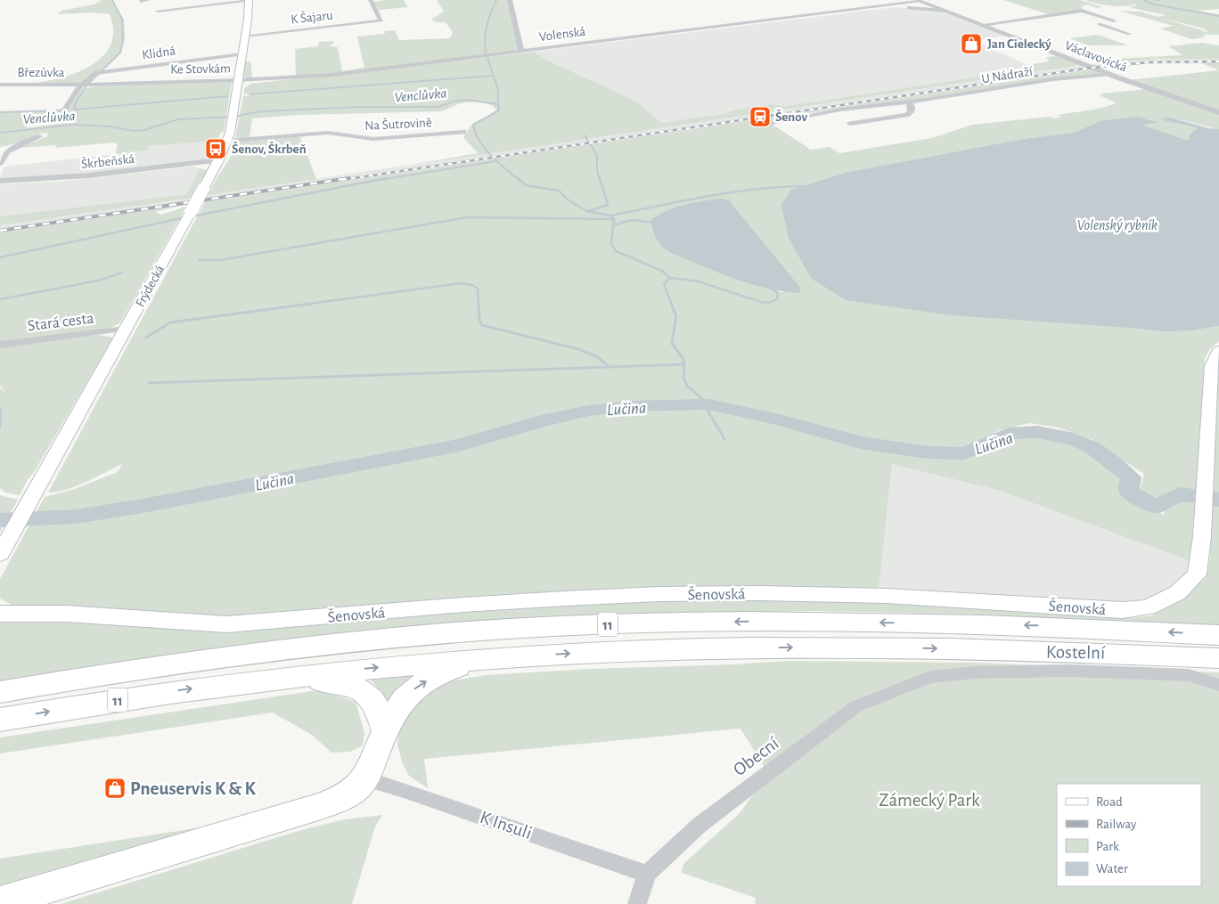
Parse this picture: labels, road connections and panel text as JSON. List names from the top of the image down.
{
  "streets": {
    "highway": ["11"],
    "main road": ["Frýdecká", "Šenovská"],
    "street": [
      "K Šajaru",
      "Volenská",
      "Klidná",
      "Václavovická",
      "Ke Stovkám",
      "Březůvka",
      "U Nádraží",
      "Na Šutrovině",
      "Škrbeňská",
      "Stará cesta",
      "Kostelní",
      "Obecní",
      "K Insuli"
    ]
  },
  "crossings": [
    ["K Šajaru", "Frýdecká"],
    ["Volenská", "Václavovická"],
    ["Volenská", "Ke Stovkám"],
    ["Volenská", "Frýdecká"],
    ["Klidná", "Ke Stovkám"],
    ["Klidná", "Březůvka"],
    ["Klidná", "Frýdecká"],
    ["Václavovická", "U Nádraží"],
    ["Ke Stovkám", "Březůvka"],
    ["Ke Stovkám", "Frýdecká"],
    ["Na Šutrovině", "Frýdecká"],
    ["Škrbeňská", "Frýdecká"],
    ["Frýdecká", "Stará cesta"],
    ["Kostelní", "Obecní"],
    ["Obecní", "K Insuli"]
  ],
  "water": ["Venclůvka", "Volenský rybník", "Lučina"],
  "parks": ["Zámecký Park"],
  "places": {
    "shop": ["Jan Cielecký", "Pneuservis K & K"],
    "station": ["Šenov"],
    "bus stop": ["Šenov, Škrbeň"]
  },
  "legend": [
    "Road",
    "Railway",
    "Park",
    "Water"
  ]
}
